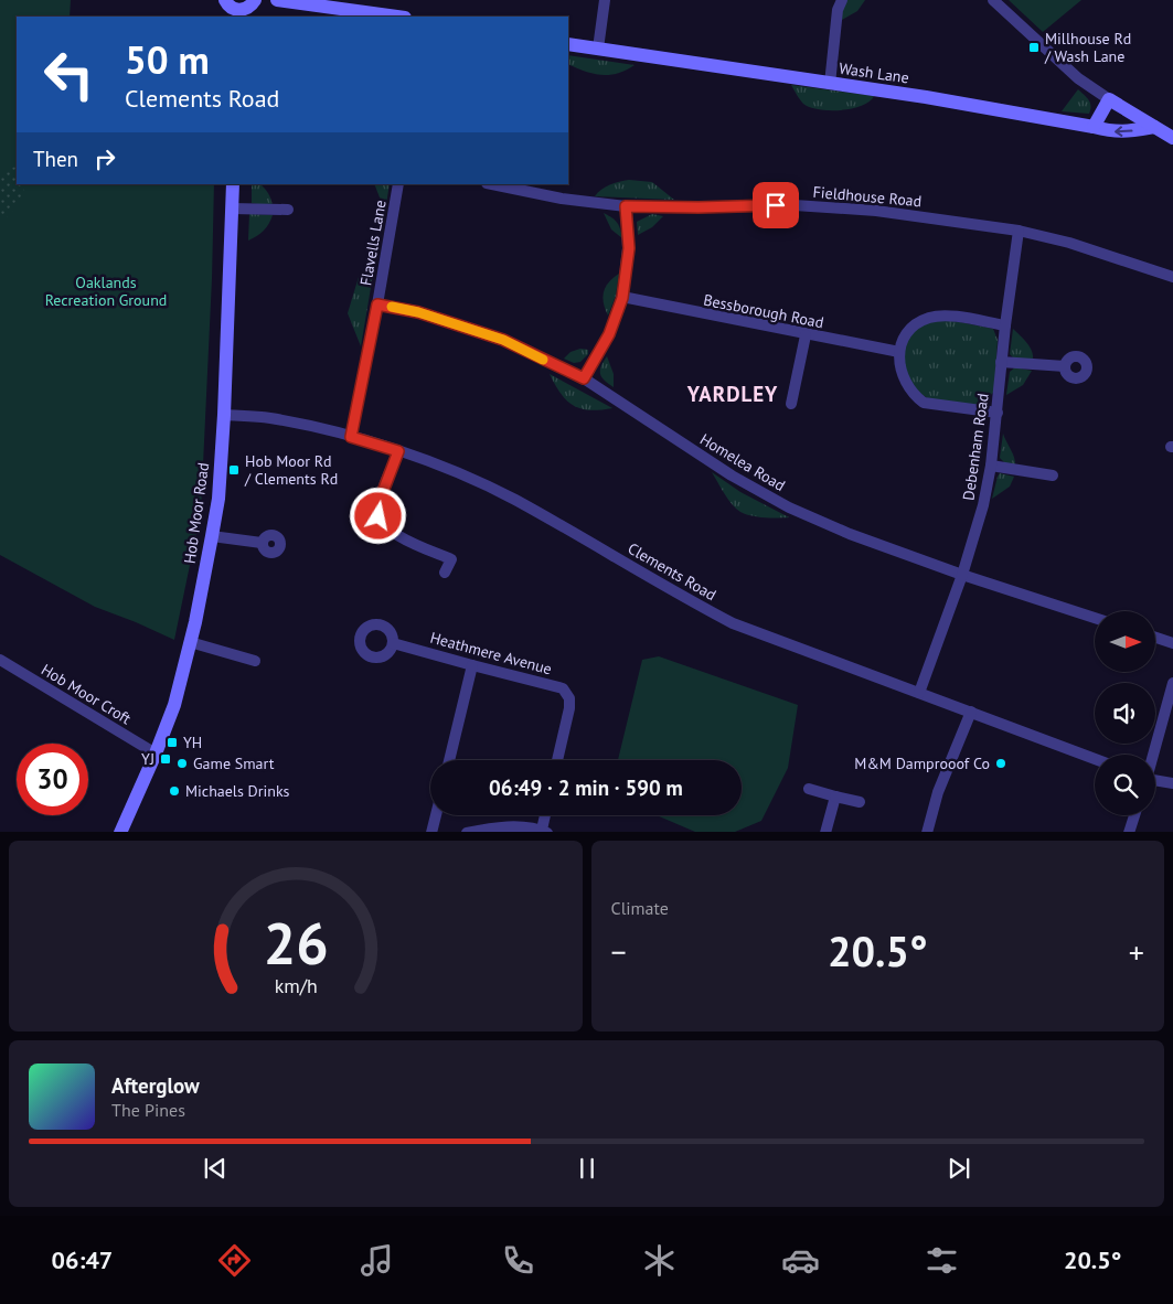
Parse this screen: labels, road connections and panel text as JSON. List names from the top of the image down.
{
  "streets": {
    "street": [
      "Wash Lane",
      "Fieldhouse Road",
      "Flavells Lane",
      "Bessborough Road",
      "Debenham Road",
      "Homelea Road",
      "Hob Moor Road",
      "Clements Road",
      "Heathmere Avenue",
      "Hob Moor Croft"
    ]
  },
  "crossings": [
    ["Fieldhouse Road", "Debenham Road"],
    ["Flavells Lane", "Homelea Road"],
    ["Flavells Lane", "Clements Road"],
    ["Bessborough Road", "Debenham Road"],
    ["Debenham Road", "Homelea Road"],
    ["Debenham Road", "Clements Road"],
    ["Hob Moor Road", "Clements Road"],
    ["Hob Moor Road", "Hob Moor Croft"]
  ],
  "districts": ["YARDLEY"],
  "parks": ["Oaklands Recreation Ground"],
  "places": {
    "transit": [
      "Millhouse Rd / Wash Lane",
      "Hob Moor Rd / Clements Rd",
      "YH",
      "YJ"
    ],
    "other": ["Game Smart", "M&M Damprooof Co", "Michaels Drinks"]
  },
  "north": "right",
  "page": {
    "turn": ["50 m", "Clements Road"],
    "then": "Then",
    "limit": "30",
    "trip": "06:49 · 2 min · 590 m",
    "tile": "Climate",
    "heat": ["−", "20.5°", "+"],
    "song": ["Afterglow", "The Pines"],
    "tabs": ["06:47", "20.5°"],
    "gauge": ["26", "km/h"]
  }
}
